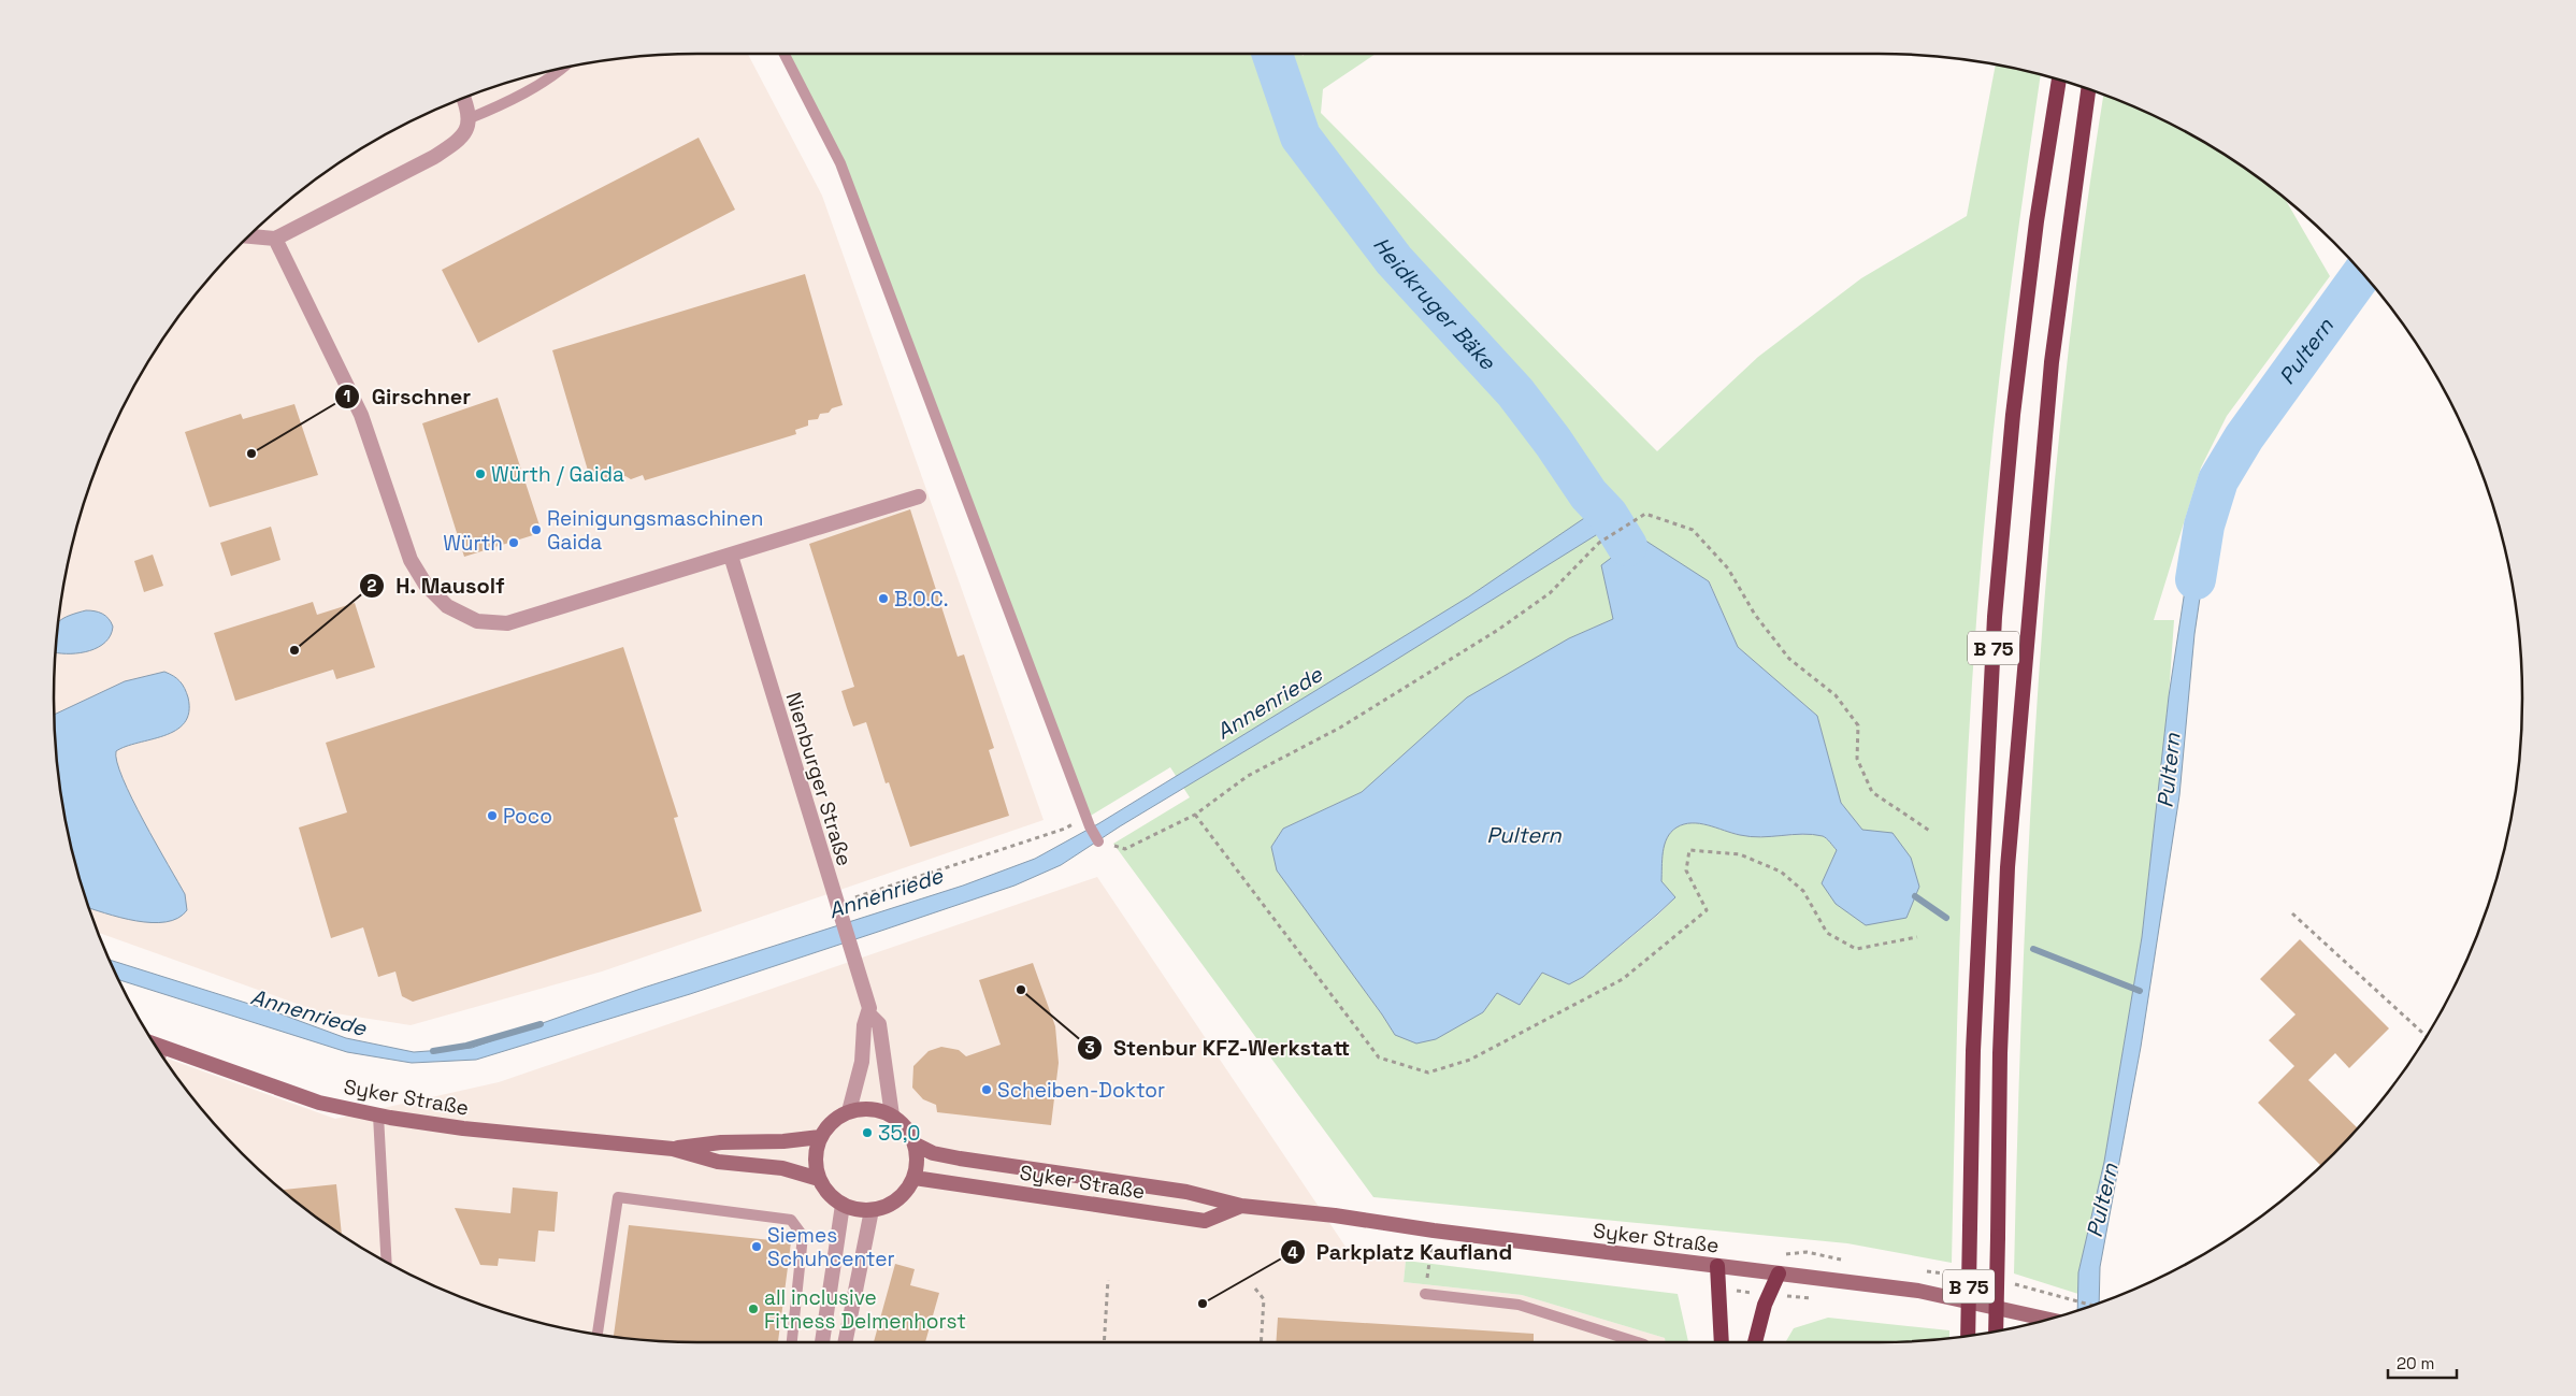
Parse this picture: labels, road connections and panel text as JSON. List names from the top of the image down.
{
  "streets": {
    "highway": ["B 75"],
    "main road": ["Syker Straße"],
    "street": ["Nienburger Straße"]
  },
  "crossings": [
    ["Nienburger Straße", "Syker Straße"]
  ],
  "water": ["Heidkruger Bäke", "Pultern", "Annenriede"],
  "places": [
    "Girschner",
    "Würth / Gaida",
    "Reinigungsmaschinen Gaida",
    "Würth",
    "B.O.C.",
    "H. Mausolf",
    "Poco",
    "Stenbur KFZ-Werkstatt",
    "Scheiben-Doktor",
    "35,0",
    "Siemes Schuhcenter",
    "Parkplatz Kaufland",
    "all inclusive Fitness Delmenhorst"
  ],
  "scale_bar": "20 m"
}
